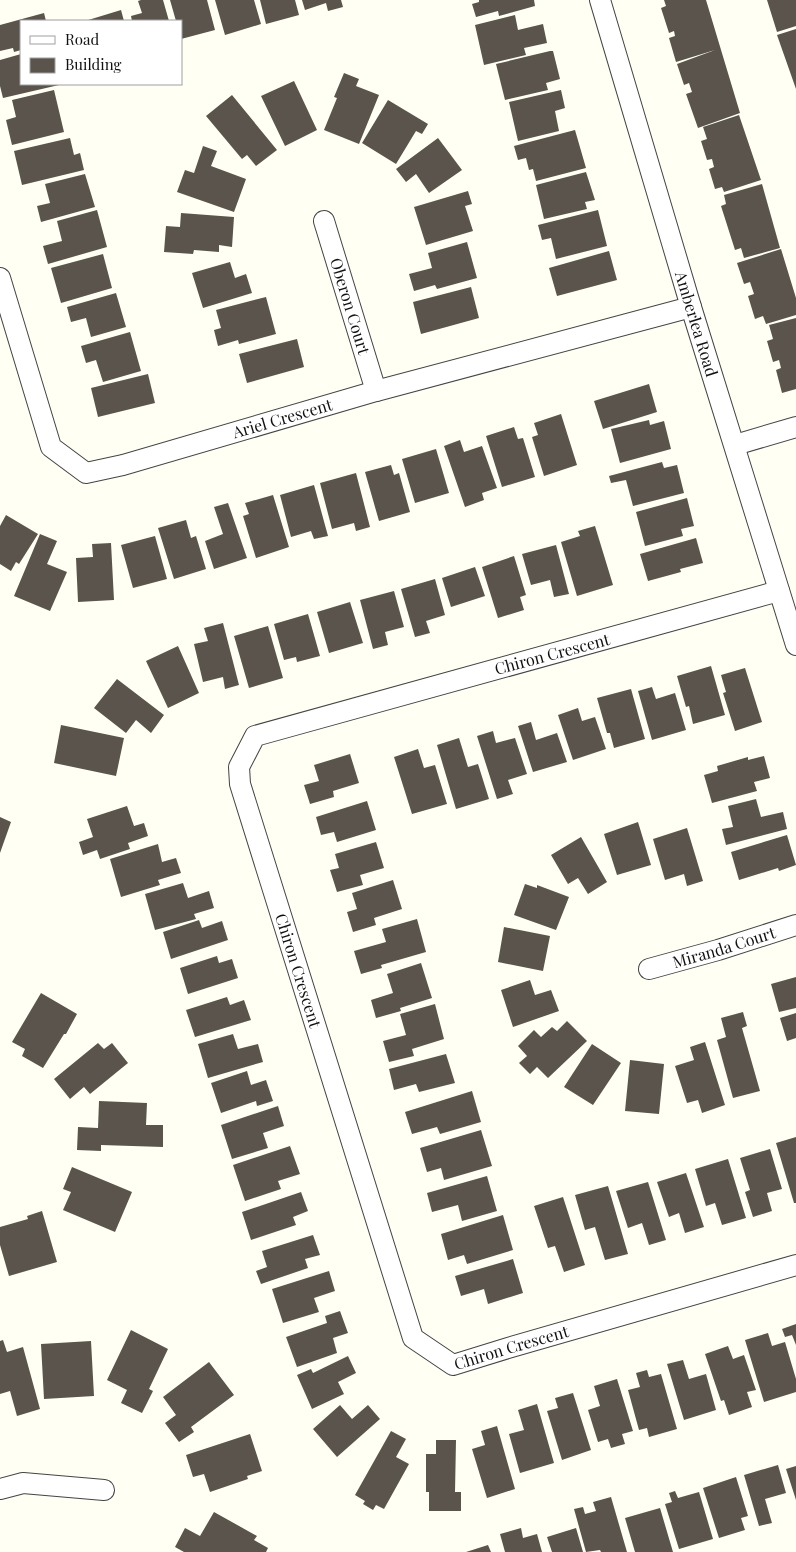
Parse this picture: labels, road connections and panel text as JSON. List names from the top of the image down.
{
  "streets": {
    "street": [
      "Oberon Court",
      "Amberlea Road",
      "Ariel Crescent",
      "Chiron Crescent",
      "Miranda Court"
    ]
  },
  "crossings": [
    ["Oberon Court", "Ariel Crescent"],
    ["Amberlea Road", "Ariel Crescent"],
    ["Amberlea Road", "Chiron Crescent"]
  ],
  "legend": ["Road", "Building"]
}
